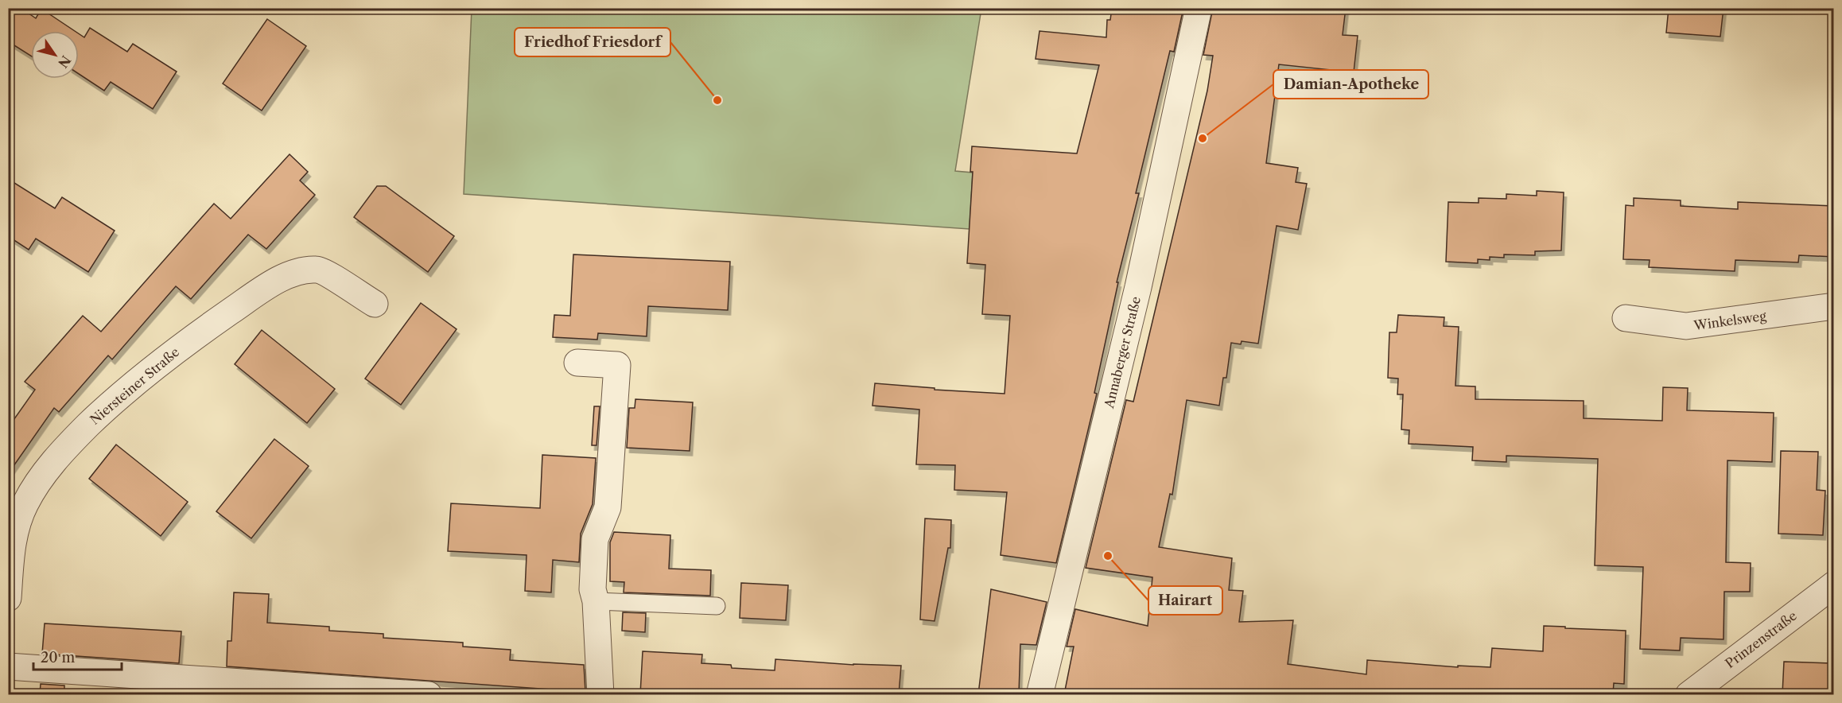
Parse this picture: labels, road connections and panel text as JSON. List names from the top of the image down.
{
  "streets": {
    "street": [
      "Winkelsweg",
      "Annaberger Straße",
      "Niersteiner Straße",
      "Prinzenstraße"
    ]
  },
  "places": ["Friedhof Friesdorf", "Damian-Apotheke", "Hairart"],
  "scale_bar": "20 m",
  "north": "bottom right"
}
